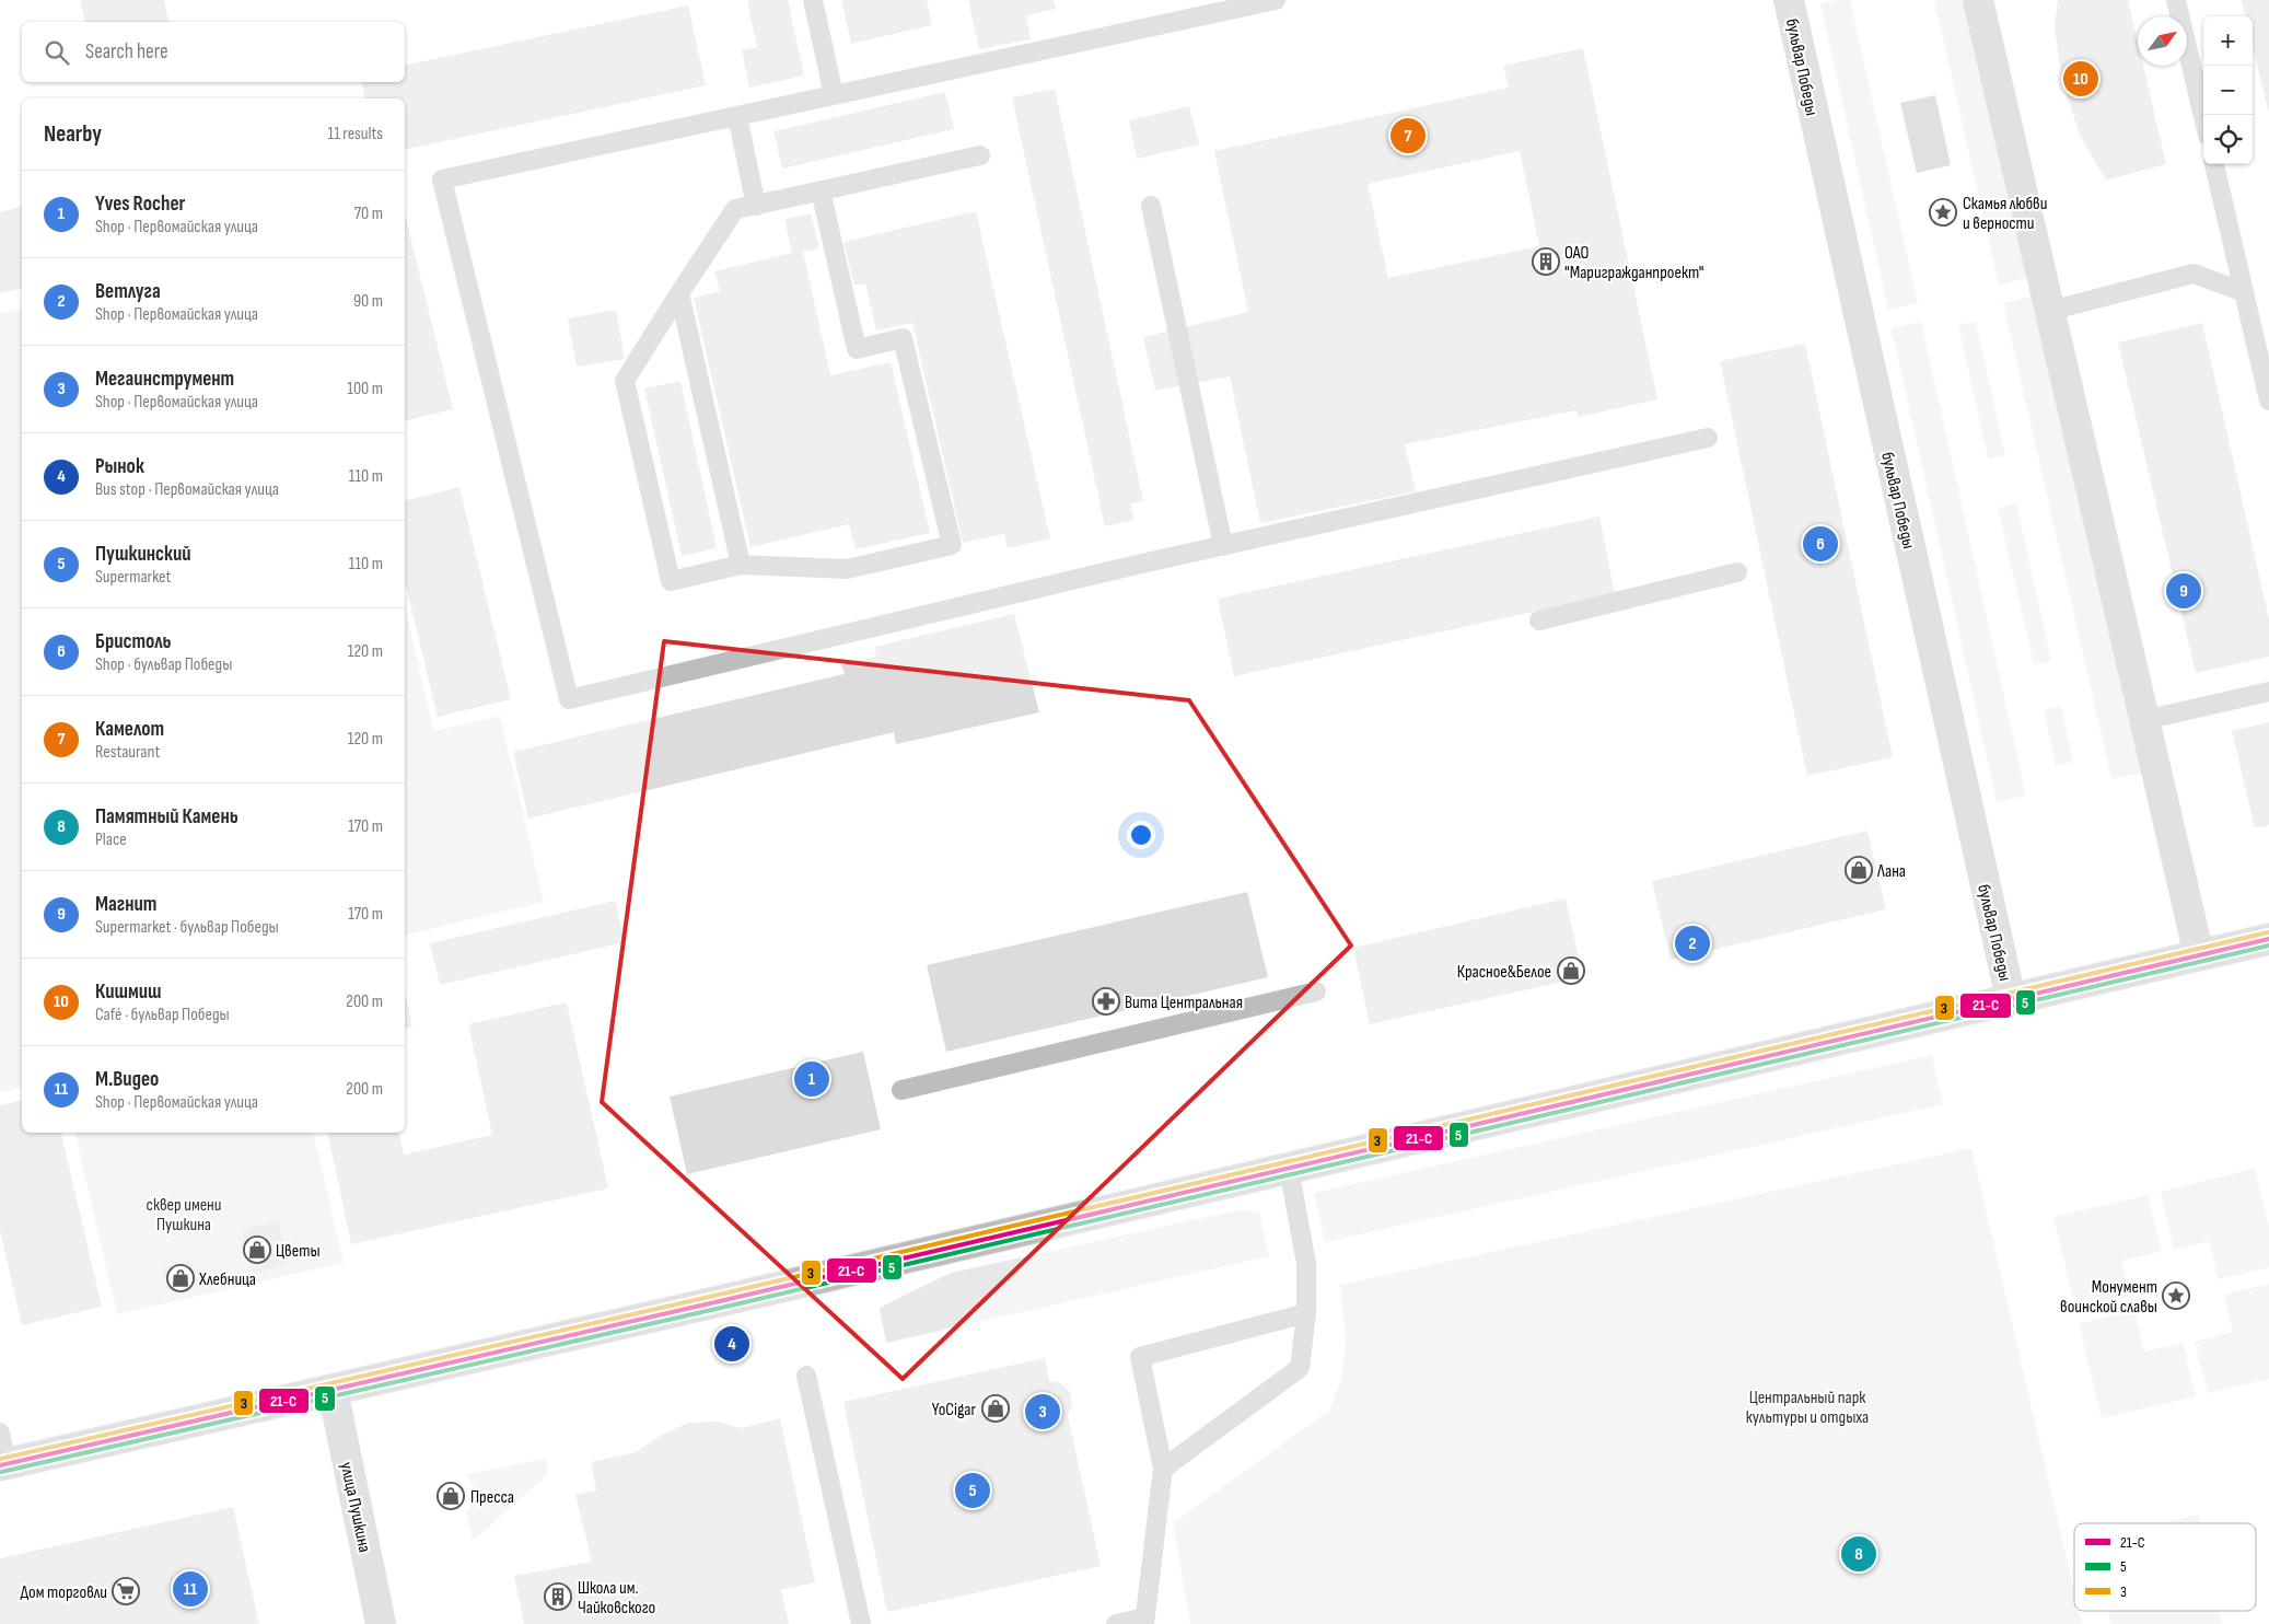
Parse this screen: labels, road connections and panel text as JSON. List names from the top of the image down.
{
  "streets": {
    "main road": ["бульвар Победы", "улица Пушкина"]
  },
  "parks": ["сквер имени Пушкина", "Центральный парк культуры и отдыха"],
  "places": {
    "place": ["Скамья любви и верности", "Монумент воинской славы"],
    "building": ["OAO \"Маригражданпроект\"", "Школа им. Чайковского"],
    "shop": [
      "Лана",
      "Красное&Белое",
      "Цветы",
      "Хлебница",
      "YoCigar",
      "Пресса"
    ],
    "pharmacy": ["Вита Центральная"],
    "supermarket": ["Дом торговли"]
  },
  "lines": ["transit line 3", "transit line 21-С", "transit line 5"],
  "legend": ["21-С", "5", "3"],
  "north": "top right",
  "page": {
    "map_buttons": ["+", "−"],
    "search": "Search here",
    "pins": [
      "10",
      "7",
      "6",
      "9",
      "2",
      "1",
      "4",
      "3",
      "5",
      "8",
      "11"
    ],
    "heading": ["Nearby", "11 results"],
    "list": [
      {
        "mark": "1",
        "name": "Yves Rocher",
        "note": "Shop · Первомайская улица",
        "value": "70 m"
      },
      {
        "mark": "2",
        "name": "Ветлуга",
        "note": "Shop · Первомайская улица",
        "value": "90 m"
      },
      {
        "mark": "3",
        "name": "Мегаинструмент",
        "note": "Shop · Первомайская улица",
        "value": "100 m"
      },
      {
        "mark": "4",
        "name": "Рынок",
        "note": "Bus stop · Первомайская улица",
        "value": "110 m"
      },
      {
        "mark": "5",
        "name": "Пушкинский",
        "note": "Supermarket",
        "value": "110 m"
      },
      {
        "mark": "6",
        "name": "Бристоль",
        "note": "Shop · бульвар Победы",
        "value": "120 m"
      },
      {
        "mark": "7",
        "name": "Камелот",
        "note": "Restaurant",
        "value": "120 m"
      },
      {
        "mark": "8",
        "name": "Памятный Камень",
        "note": "Place",
        "value": "170 m"
      },
      {
        "mark": "9",
        "name": "Магнит",
        "note": "Supermarket · бульвар Победы",
        "value": "170 m"
      },
      {
        "mark": "10",
        "name": "Кишмиш",
        "note": "Café · бульвар Победы",
        "value": "200 m"
      },
      {
        "mark": "11",
        "name": "М.Видео",
        "note": "Shop · Первомайская улица",
        "value": "200 m"
      }
    ]
  }
}
